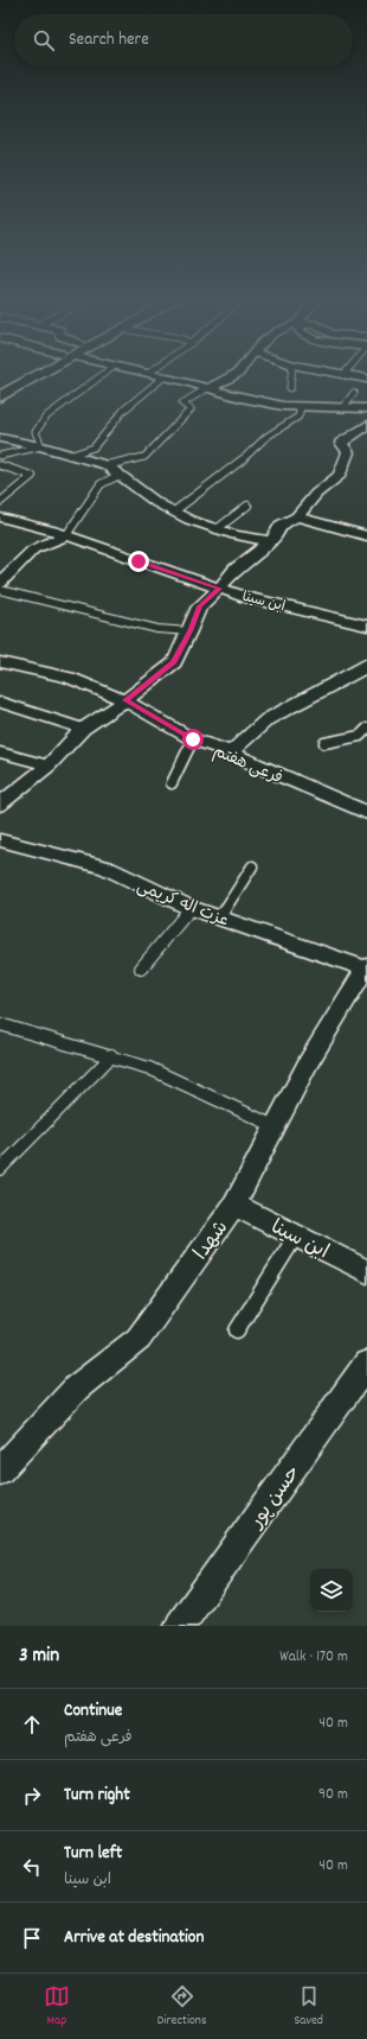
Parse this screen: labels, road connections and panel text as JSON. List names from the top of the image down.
{
  "streets": {
    "street": [
      "ابن سینا",
      "فرعی هفتم",
      "عزت اله کریمی",
      "شهدا",
      "حسن پور"
    ]
  },
  "crossings": [
    ["ابن سینا", "شهدا"],
    ["عزت اله کریمی", "شهدا"]
  ],
  "page": {
    "search": "Search here",
    "heading": ["3 min", "Walk · 170 m"],
    "list": [
      ["Continue", "فرعی هفتم", "40 m"],
      ["Turn right", "90 m"],
      ["Turn left", "ابن سینا", "40 m"],
      "Arrive at destination"
    ],
    "nav": ["Map", "Directions", "Saved"]
  }
}
